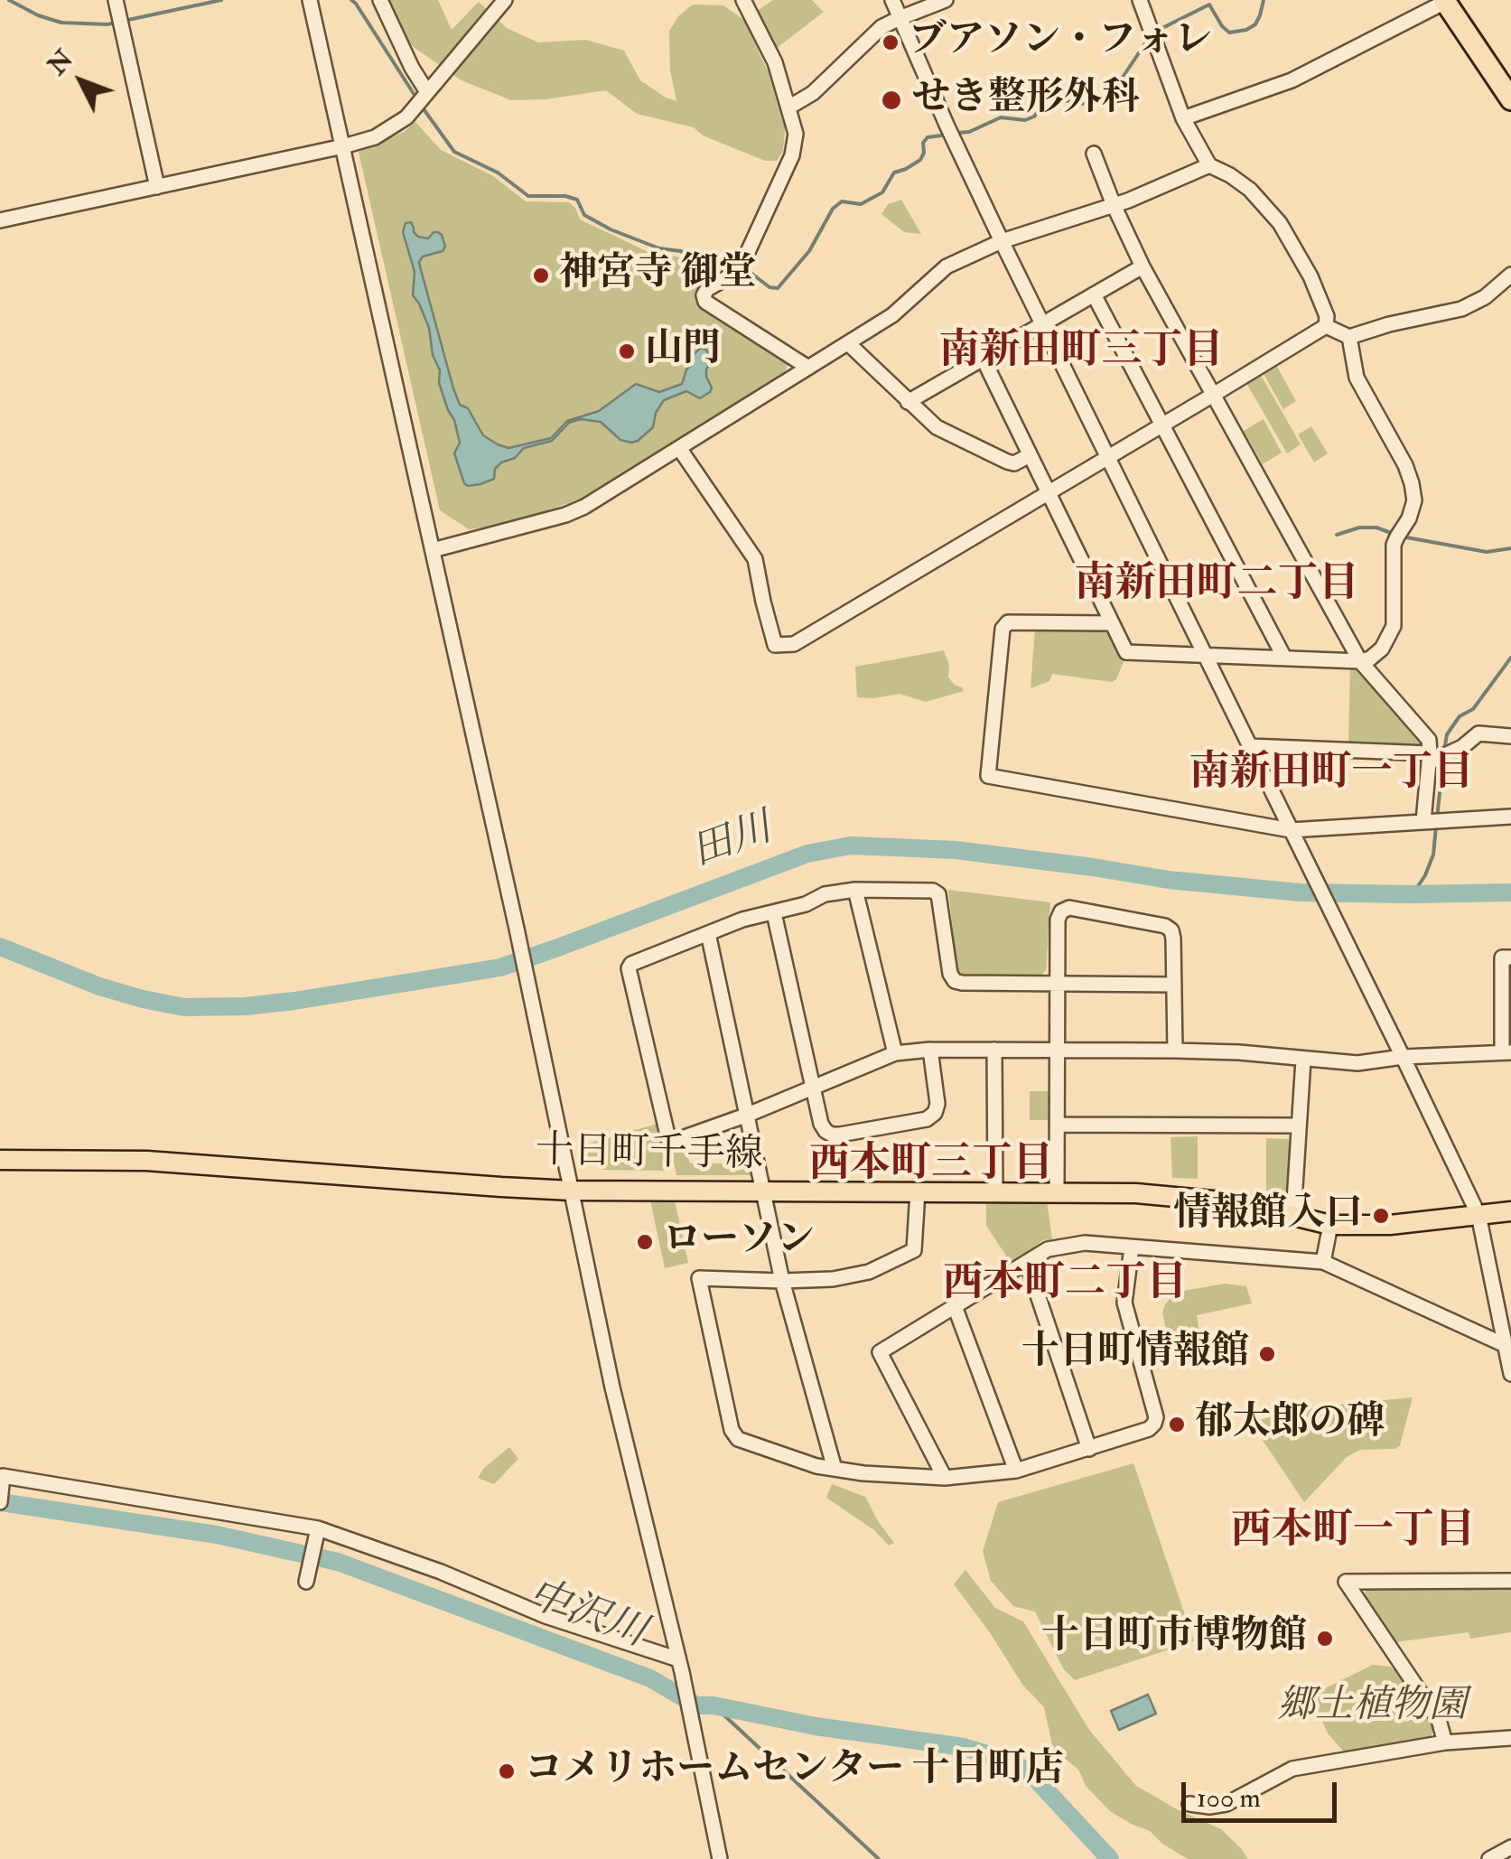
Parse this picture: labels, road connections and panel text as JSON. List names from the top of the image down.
{
  "streets": {
    "main road": ["十日町千手線"]
  },
  "districts": [
    "南新田町三丁目",
    "南新田町二丁目",
    "南新田町一丁目",
    "西本町三丁目",
    "西本町二丁目",
    "西本町一丁目"
  ],
  "water": ["田川", "中沢川"],
  "parks": ["郷土植物園"],
  "places": [
    "ブアソン・フォレ",
    "せき整形外科",
    "神宮寺 御堂",
    "山門",
    "情報館入口",
    "ローソン",
    "十日町情報館",
    "郁太郎の碑",
    "十日町市博物館",
    "コメリホームセンター 十日町店"
  ],
  "scale_bar": "100 m",
  "north": "top left"
}
